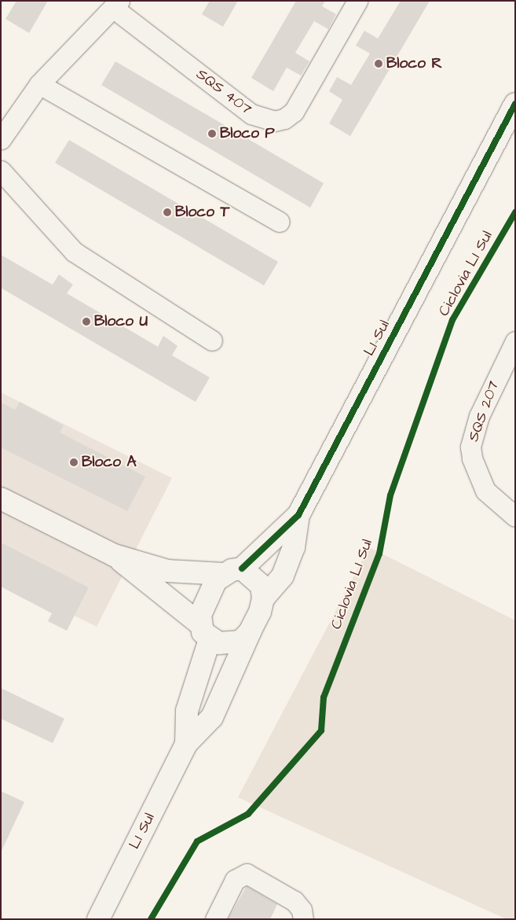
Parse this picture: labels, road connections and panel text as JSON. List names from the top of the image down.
{
  "streets": {
    "street": ["SQS 407", "L1 Sul", "SQS 207"],
    "cycle path": ["Ciclovia L1 Sul"]
  },
  "places": [
    "Bloco R",
    "Bloco P",
    "Bloco T",
    "Bloco U",
    "Bloco A"
  ]
}
